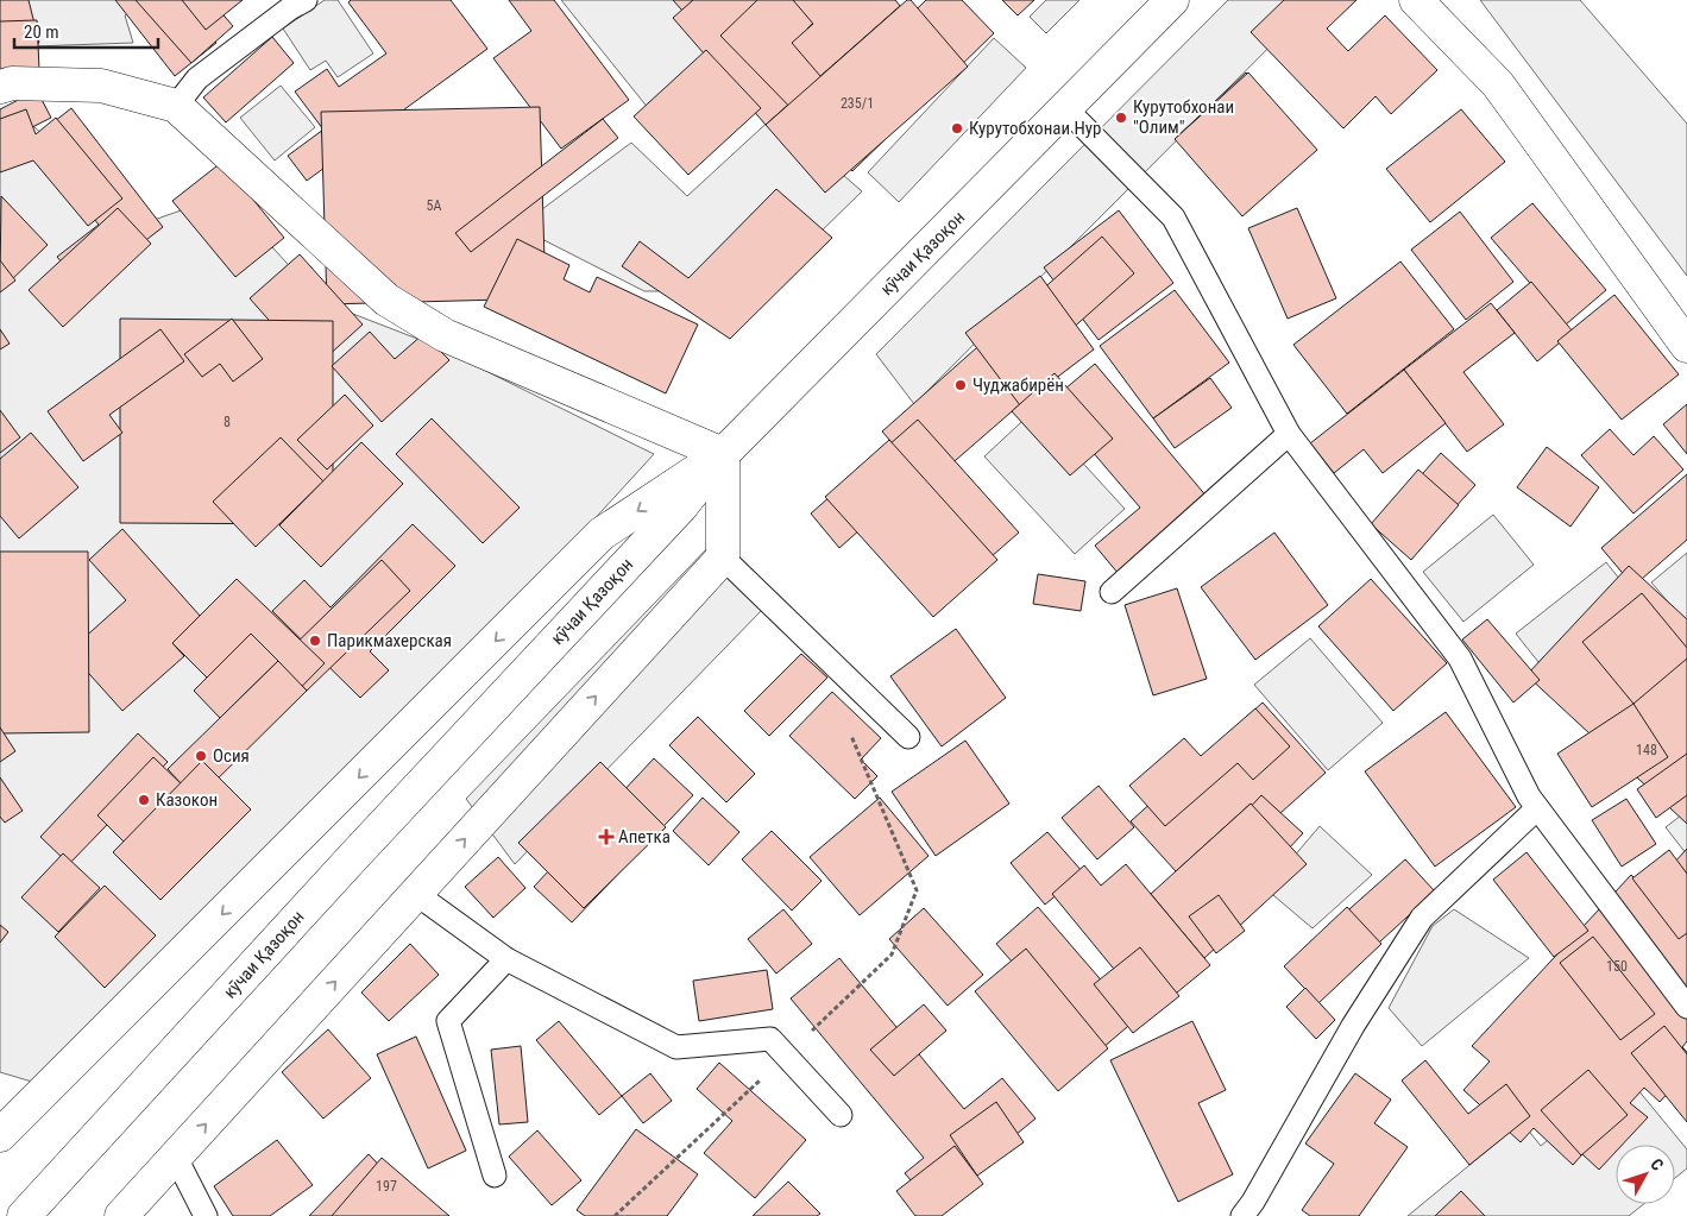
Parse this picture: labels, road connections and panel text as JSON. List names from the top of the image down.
{
  "streets": {
    "street": ["кӯчаи Қазоқон"]
  },
  "places": {
    "other": [
      "Курутобхонаи \"Олим\"",
      "Курутобхонаи Нур",
      "Чуджабирён",
      "Парикмахерская",
      "Осия",
      "Казокон"
    ],
    "health": ["Апетка"]
  },
  "house_numbers": [
    "235/1",
    "5А",
    "8",
    "148",
    "150",
    "197"
  ],
  "scale_bar": "20 m",
  "north": "top right"
}
